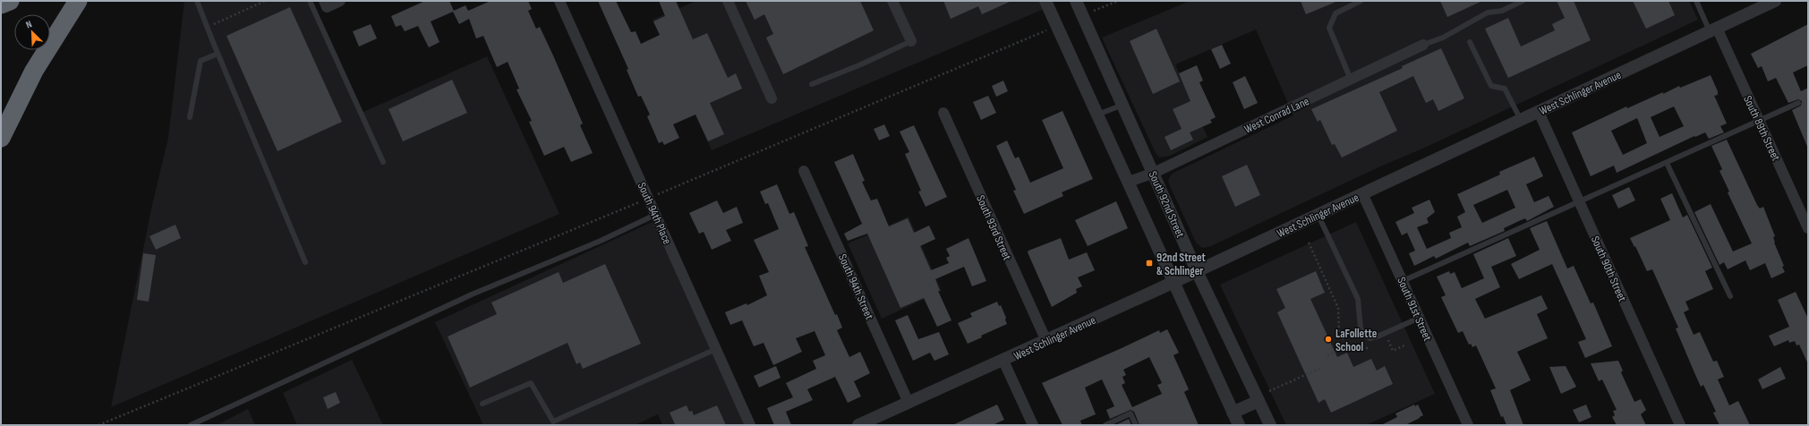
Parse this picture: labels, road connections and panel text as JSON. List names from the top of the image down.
{
  "streets": {
    "street": [
      "West Schlinger Avenue",
      "West Conrad Lane",
      "South 89th Street",
      "South 92nd Street",
      "South 94th Place",
      "South 93rd Street",
      "South 90th Street",
      "South 94th Street",
      "South 91st Street"
    ]
  },
  "crossings": [
    ["West Schlinger Avenue", "South 89th Street"],
    ["West Schlinger Avenue", "South 92nd Street"],
    ["West Schlinger Avenue", "South 93rd Street"],
    ["West Schlinger Avenue", "South 90th Street"],
    ["West Schlinger Avenue", "South 94th Street"],
    ["West Schlinger Avenue", "South 91st Street"],
    ["West Conrad Lane", "South 92nd Street"]
  ],
  "places": {
    "transit": ["92nd Street & Schlinger"],
    "other": ["LaFollette School"]
  },
  "north": "top left"
}
